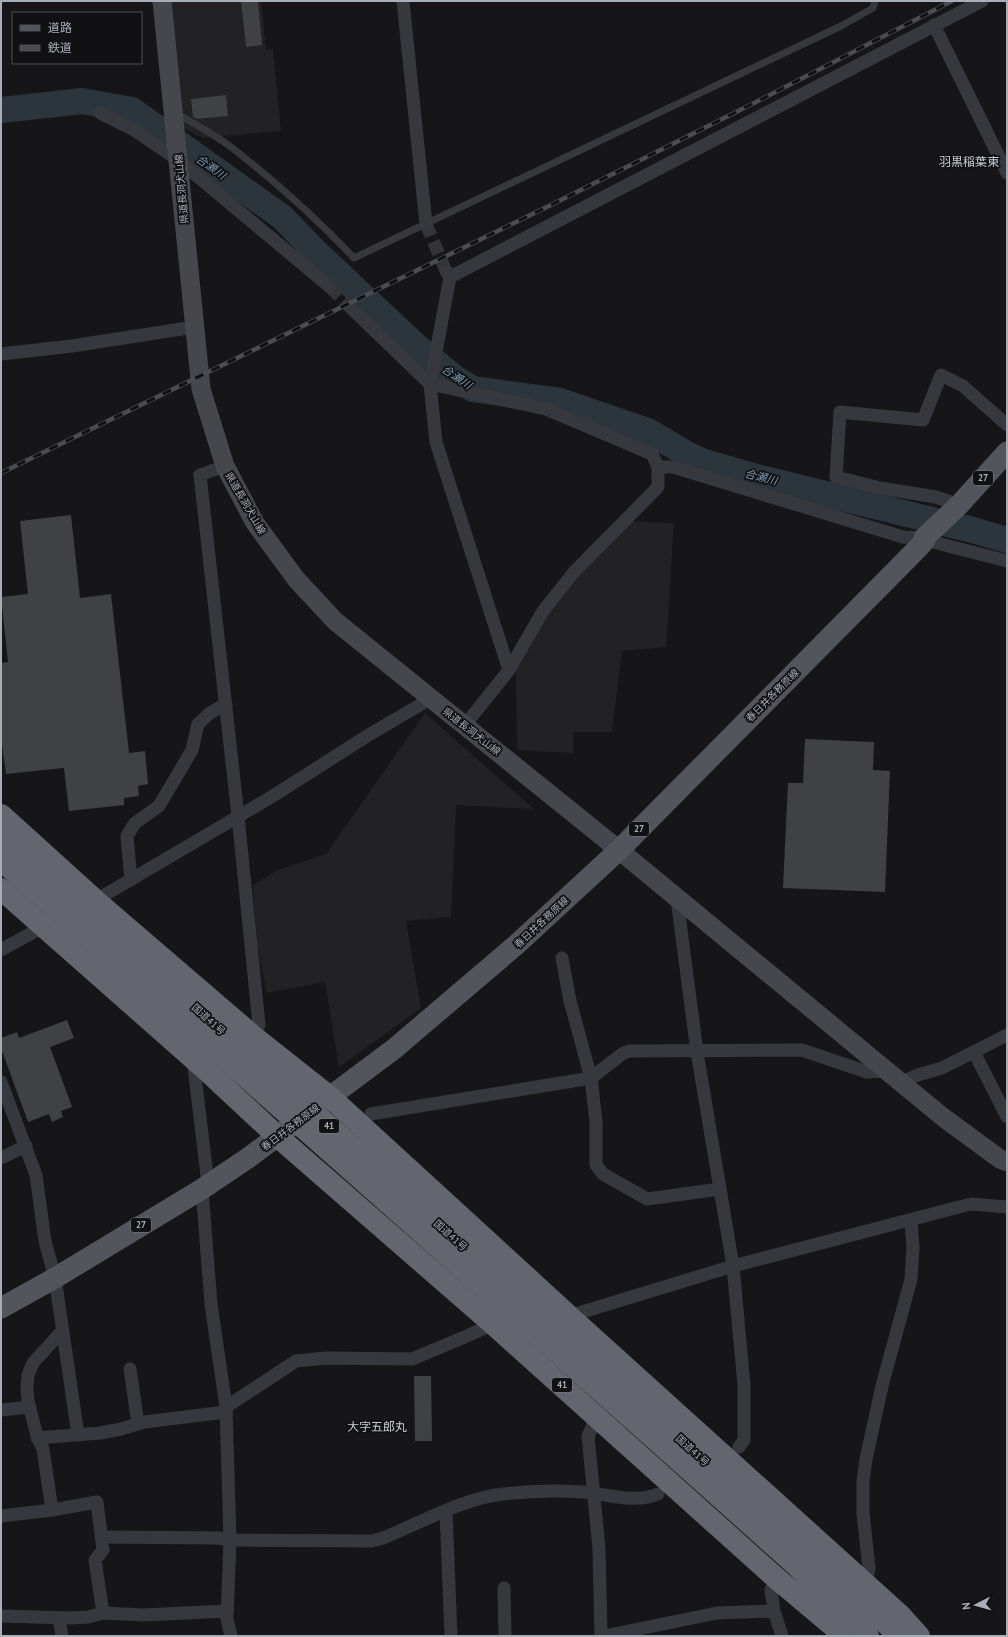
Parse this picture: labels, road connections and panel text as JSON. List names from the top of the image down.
{
  "streets": {
    "highway": ["国道41号", "41"],
    "main road": ["県道長洞犬山線", "27", "春日井各務原線"]
  },
  "crossings": [
    ["県道長洞犬山線", "春日井各務原線"],
    ["春日井各務原線", "41"]
  ],
  "districts": ["羽黒稲葉東", "大字五郎丸"],
  "water": ["合瀬川"],
  "legend": ["道路", "鉄道"],
  "north": "left"
}
